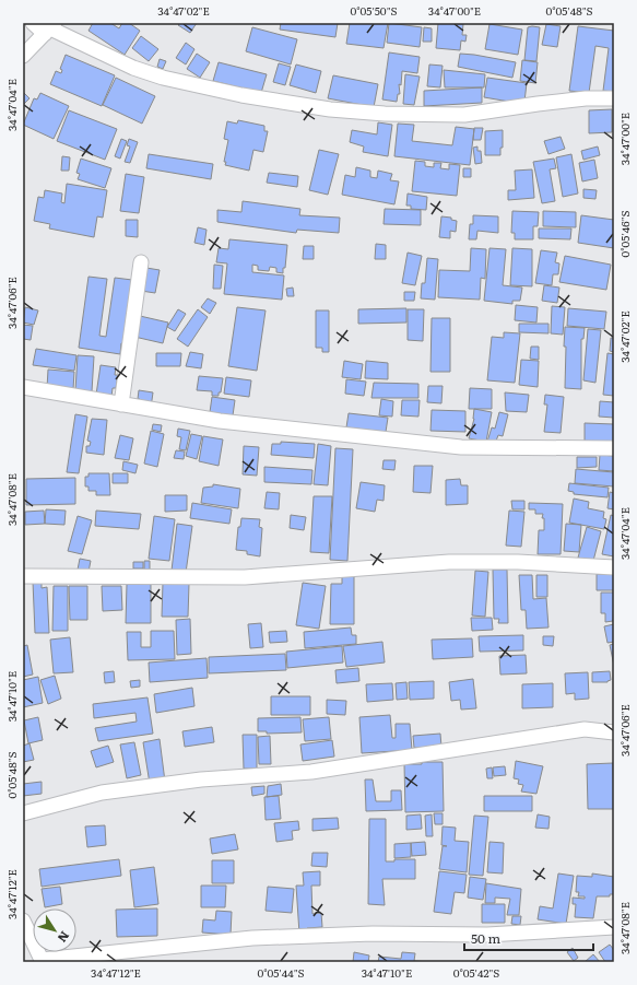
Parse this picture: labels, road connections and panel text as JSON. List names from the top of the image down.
{
  "scale_bar": "50 m",
  "north": "bottom right",
  "coordinates": [
    "34°47'02\"E",
    "0°05'50\"S",
    "34°47'00\"E",
    "0°05'48\"S",
    "34°47'04\"E",
    "0°05'46\"S",
    "34°47'06\"E",
    "34°47'08\"E",
    "34°47'10\"E",
    "34°47'12\"E",
    "0°05'44\"S",
    "0°05'42\"S"
  ]
}
